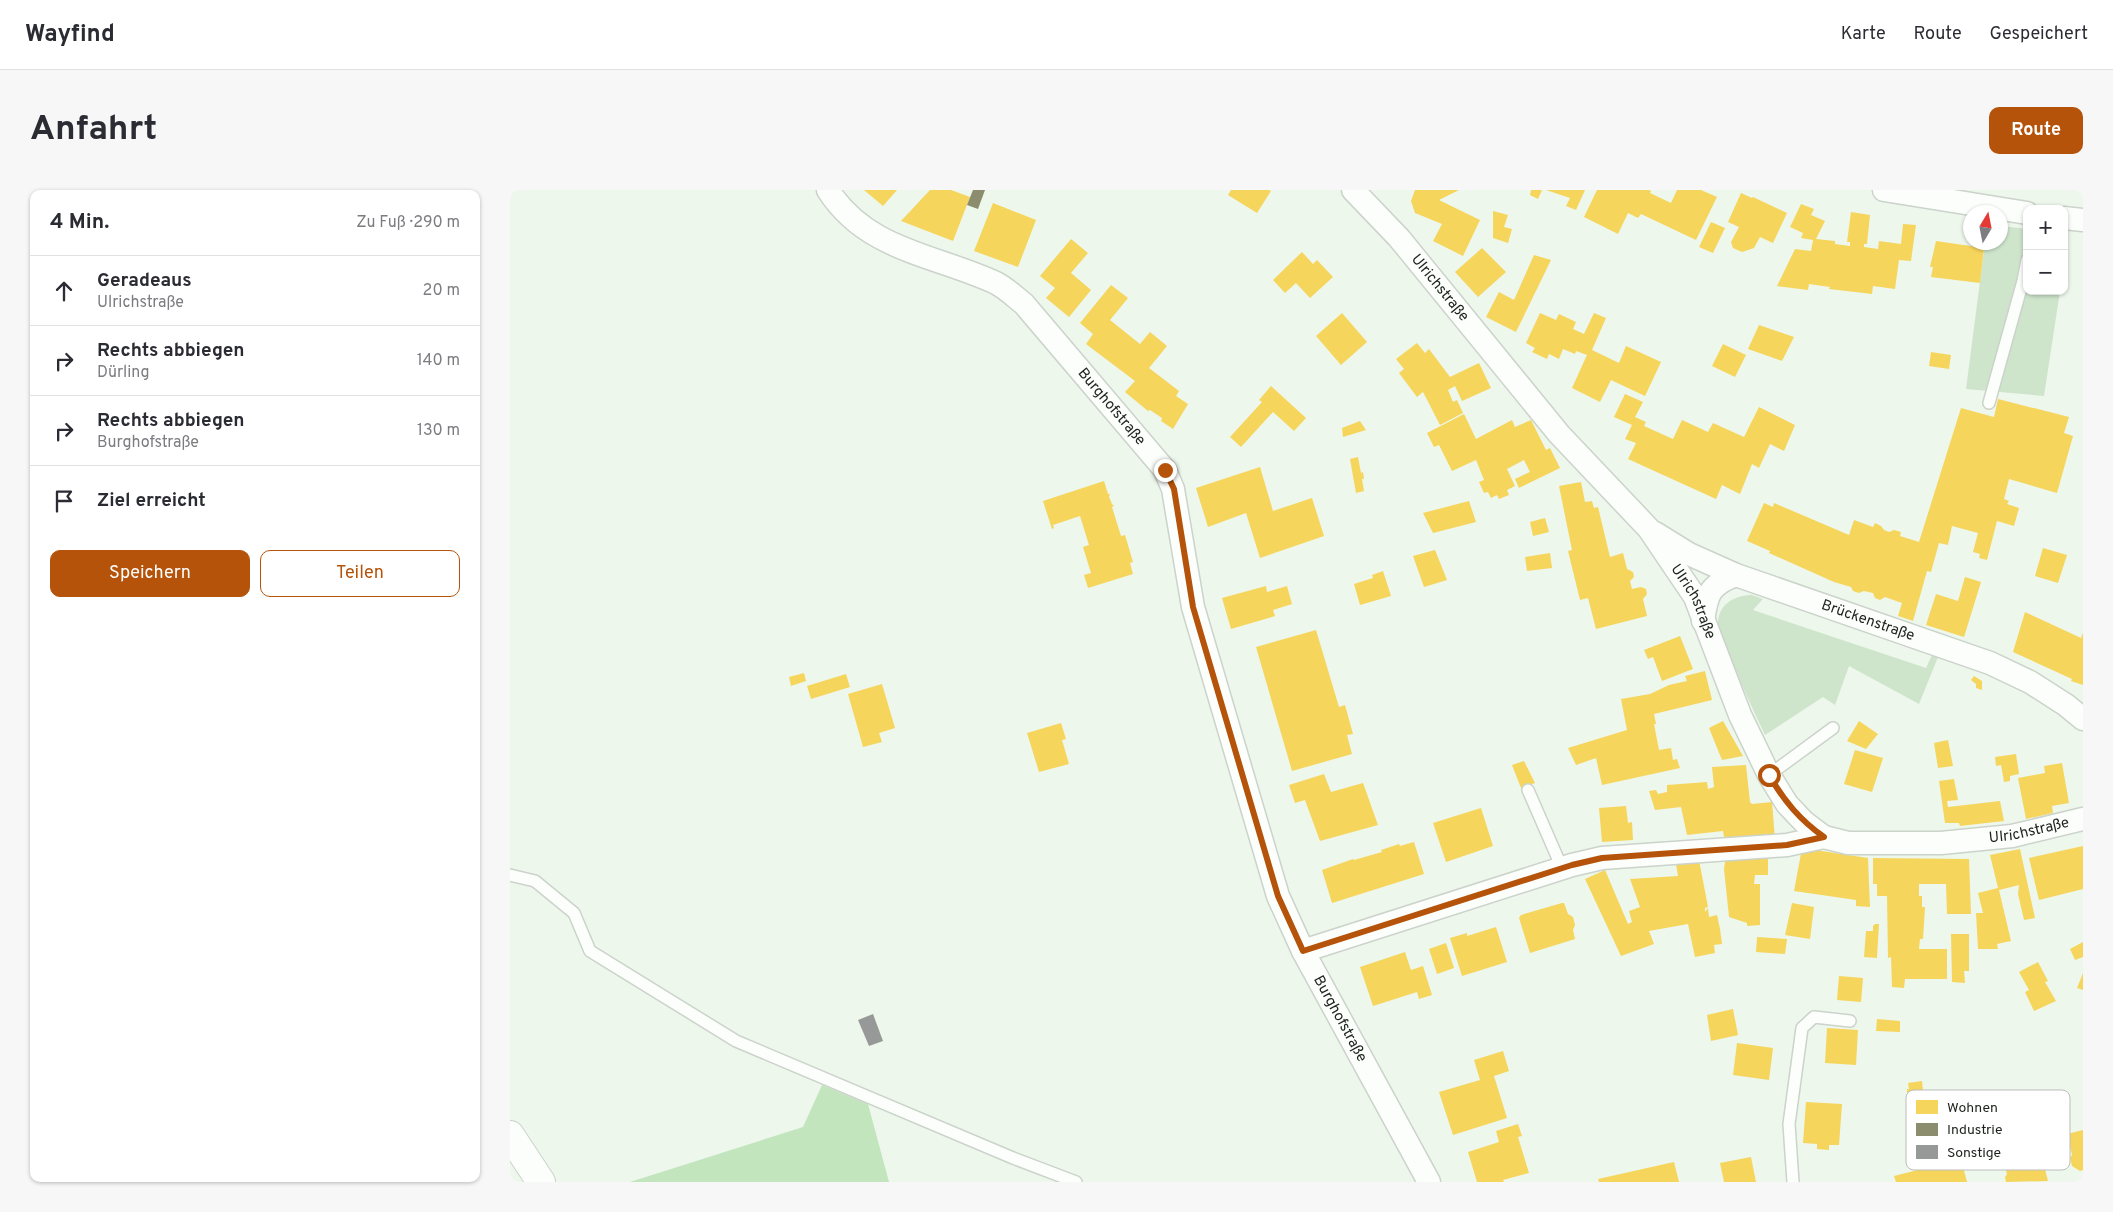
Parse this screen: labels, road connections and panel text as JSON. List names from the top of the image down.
{
  "streets": {
    "street": ["Ulrichstraße", "Burghofstraße", "Brückenstraße"]
  },
  "crossings": [
    ["Ulrichstraße", "Brückenstraße"]
  ],
  "legend": ["Wohnen", "Industrie", "Sonstige"],
  "north": "top",
  "page": {
    "header": "Wayfind",
    "nav": ["Karte", "Route", "Gespeichert"],
    "buttons": [
      "Route",
      ["Speichern", "Teilen"]
    ],
    "title": "Anfahrt",
    "heading": ["4 Min.", "Zu Fuß · 290 m"],
    "map_buttons": ["+", "−"],
    "list": [
      ["Geradeaus", "Ulrichstraße", "20 m"],
      ["Rechts abbiegen", "Dürling", "140 m"],
      ["Rechts abbiegen", "Burghofstraße", "130 m"],
      "Ziel erreicht"
    ]
  }
}
